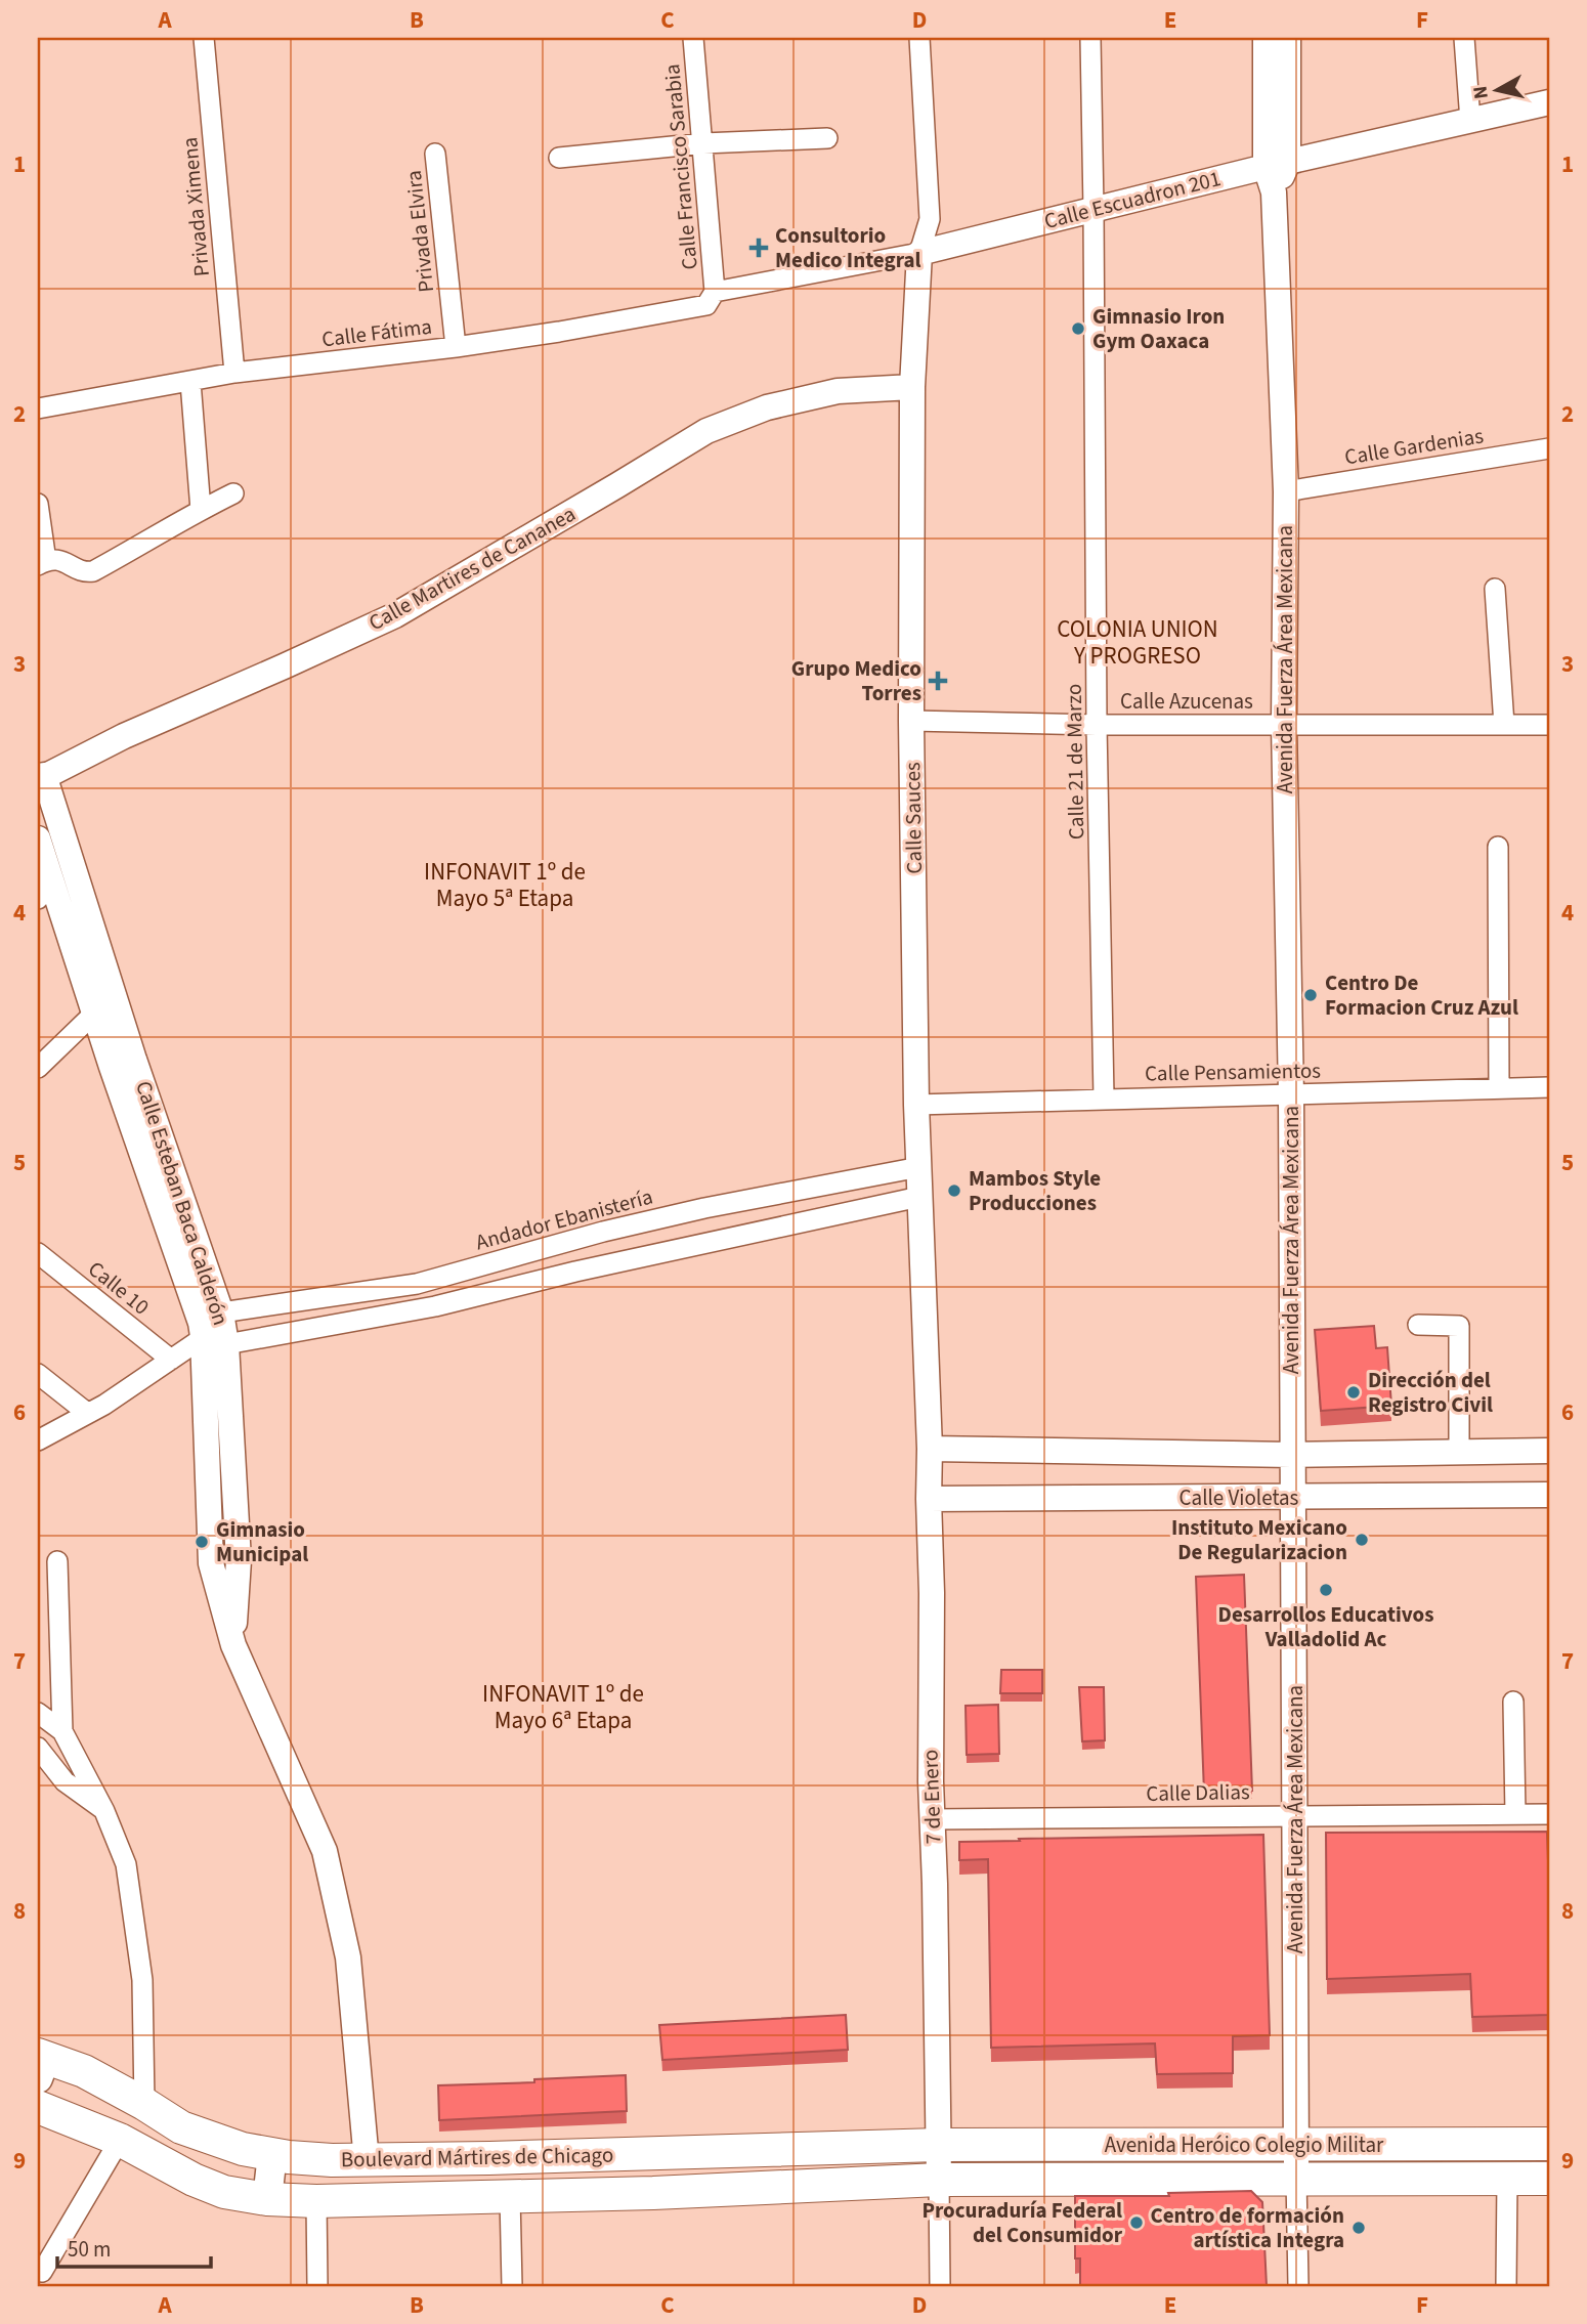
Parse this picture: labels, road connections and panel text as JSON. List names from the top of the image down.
{
  "streets": {
    "main road": ["Avenida Heróico Colegio Militar", "Boulevard Mártires de Chicago"],
    "street": [
      "Calle Francisco Sarabia",
      "Calle Escuadron 201",
      "Privada Ximena",
      "Privada Elvira",
      "Calle Fátima",
      "Calle Gardenias",
      "Calle Martires de Cananea",
      "Avenida Fuerza Área Mexicana",
      "Calle Azucenas",
      "Calle 21 de Marzo",
      "Calle Sauces",
      "Calle Pensamientos",
      "Calle Esteban Baca Calderón",
      "Andador Ebanistería",
      "Calle 10",
      "Calle Violetas",
      "Calle Dalias",
      "7 de Enero"
    ]
  },
  "crossings": [
    ["Calle Francisco Sarabia", "Calle Escuadron 201"],
    ["Calle Francisco Sarabia", "Calle Fátima"],
    ["Calle Escuadron 201", "Calle Fátima"],
    ["Calle Escuadron 201", "Avenida Fuerza Área Mexicana"],
    ["Calle Escuadron 201", "Calle 21 de Marzo"],
    ["Calle Escuadron 201", "Calle Sauces"],
    ["Privada Ximena", "Calle Fátima"],
    ["Privada Elvira", "Calle Fátima"],
    ["Calle Gardenias", "Avenida Fuerza Área Mexicana"],
    ["Calle Martires de Cananea", "Calle Sauces"],
    ["Calle Martires de Cananea", "Calle Esteban Baca Calderón"],
    ["Avenida Fuerza Área Mexicana", "Calle Azucenas"],
    ["Avenida Fuerza Área Mexicana", "Calle Pensamientos"],
    ["Avenida Fuerza Área Mexicana", "Calle Violetas"],
    ["Avenida Fuerza Área Mexicana", "Calle Dalias"],
    ["Avenida Fuerza Área Mexicana", "Avenida Heróico Colegio Militar"],
    ["Calle Azucenas", "Calle 21 de Marzo"],
    ["Calle Azucenas", "Calle Sauces"],
    ["Calle 21 de Marzo", "Calle Pensamientos"],
    ["Calle Sauces", "Calle Pensamientos"],
    ["Calle Sauces", "Andador Ebanistería"],
    ["Calle Sauces", "Calle Violetas"],
    ["Calle Sauces", "7 de Enero"],
    ["Calle Esteban Baca Calderón", "Andador Ebanistería"],
    ["Calle Esteban Baca Calderón", "Boulevard Mártires de Chicago"],
    ["Andador Ebanistería", "Calle 10"],
    ["Calle Violetas", "7 de Enero"],
    ["Calle Dalias", "7 de Enero"],
    ["7 de Enero", "Avenida Heróico Colegio Militar"],
    ["7 de Enero", "Boulevard Mártires de Chicago"],
    ["Avenida Heróico Colegio Militar", "Boulevard Mártires de Chicago"]
  ],
  "districts": ["COLONIA UNION Y PROGRESO", "INFONAVIT 1º de Mayo 5ª Etapa", "INFONAVIT 1º de Mayo 6ª Etapa"],
  "places": {
    "health": ["Consultorio Medico Integral", "Grupo Medico Torres"],
    "other": [
      "Gimnasio Iron Gym Oaxaca",
      "Centro De Formacion Cruz Azul",
      "Mambos Style Producciones",
      "Dirección del Registro Civil",
      "Instituto Mexicano De Regularizacion",
      "Gimnasio Municipal",
      "Desarrollos Educativos Valladolid Ac",
      "Procuraduría Federal del Consumidor",
      "Centro de formación artística Integra"
    ]
  },
  "scale_bar": "50 m",
  "north": "left",
  "grid": {
    "columns": [
      "A",
      "B",
      "C",
      "D",
      "E",
      "F"
    ],
    "rows": [
      "1",
      "2",
      "3",
      "4",
      "5",
      "6",
      "7",
      "8",
      "9"
    ]
  }
}
